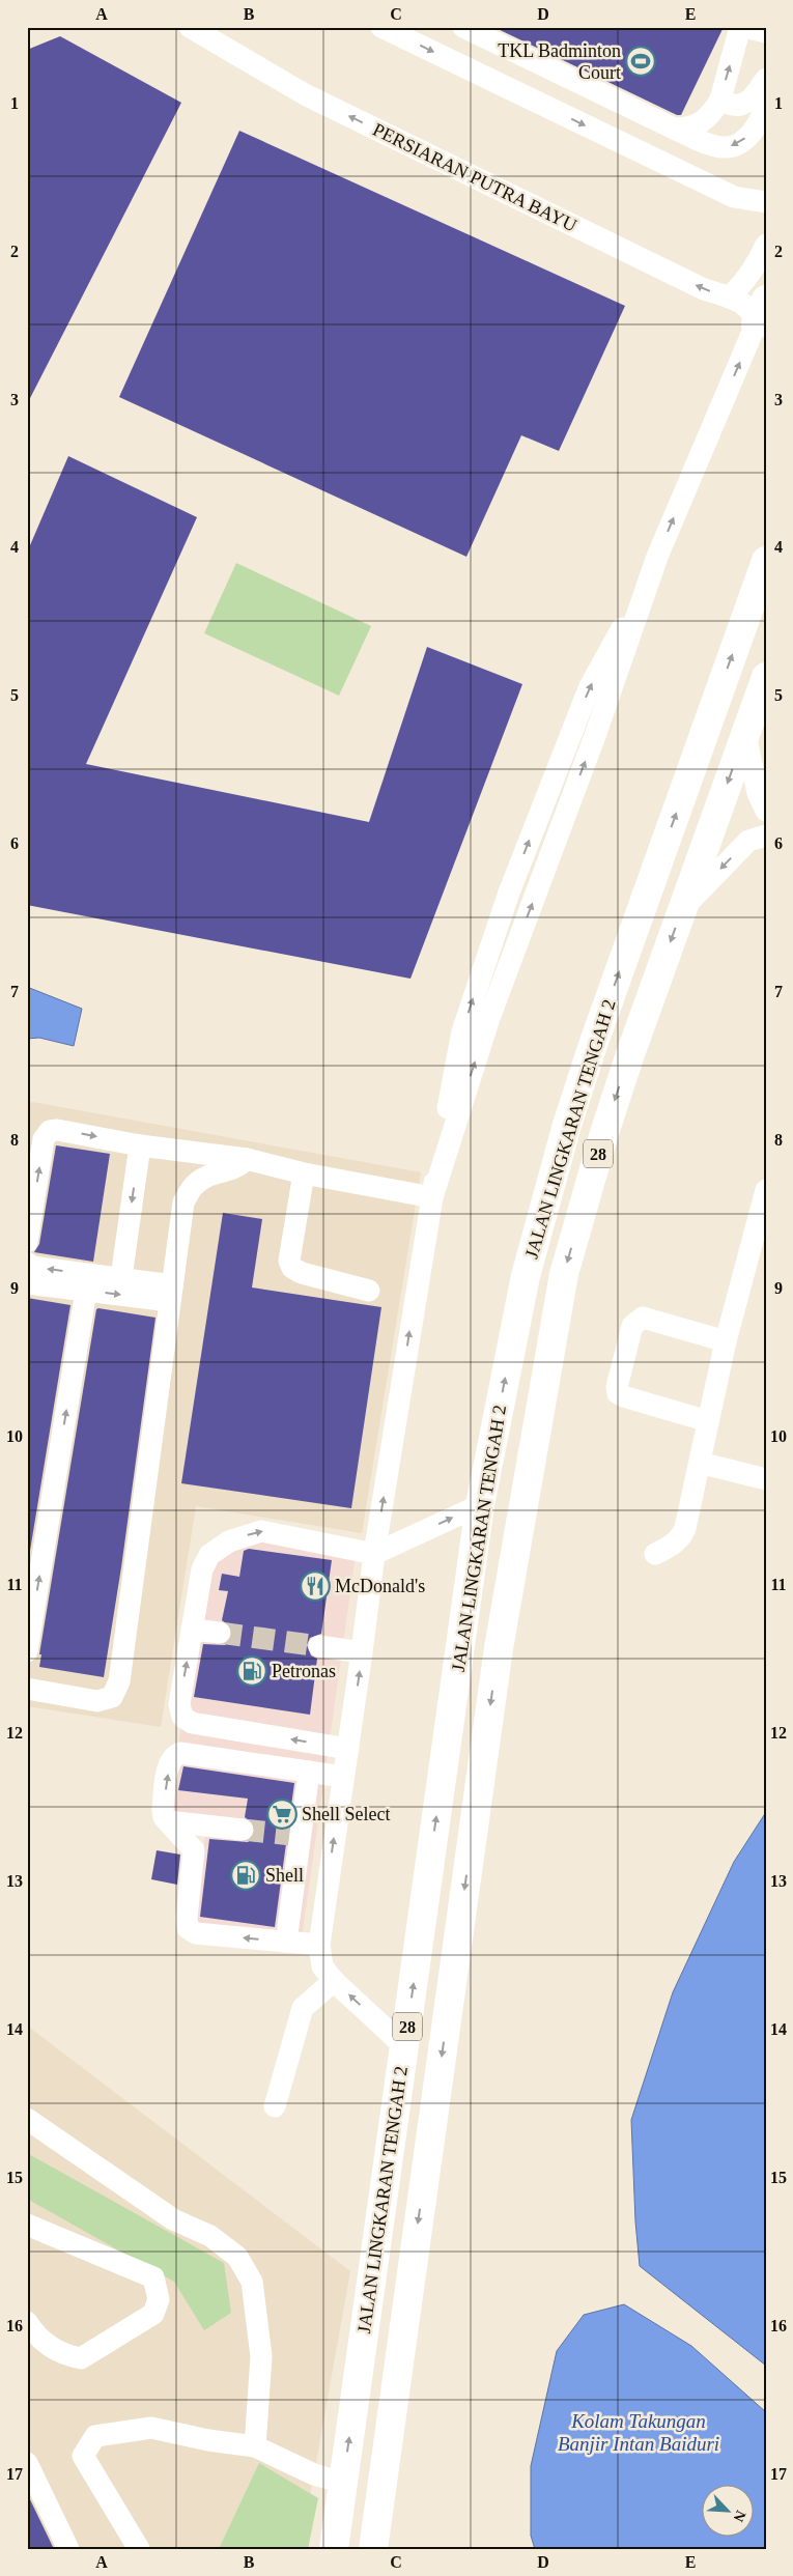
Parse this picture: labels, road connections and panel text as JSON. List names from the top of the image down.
{
  "streets": {
    "highway": ["JALAN LINGKARAN TENGAH 2", "28"],
    "street": ["PERSIARAN PUTRA BAYU"]
  },
  "water": ["Kolam Takungan Banjir Intan Baiduri"],
  "places": {
    "sports": ["TKL Badminton Court"],
    "restaurant": ["McDonald's"],
    "fuel station": ["Petronas", "Shell"],
    "supermarket": ["Shell Select"]
  },
  "north": "bottom right",
  "grid": {
    "columns": [
      "A",
      "B",
      "C",
      "D",
      "E"
    ],
    "rows": [
      "1",
      "2",
      "3",
      "4",
      "5",
      "6",
      "7",
      "8",
      "9",
      "10",
      "11",
      "12",
      "13",
      "14",
      "15",
      "16",
      "17"
    ]
  }
}
